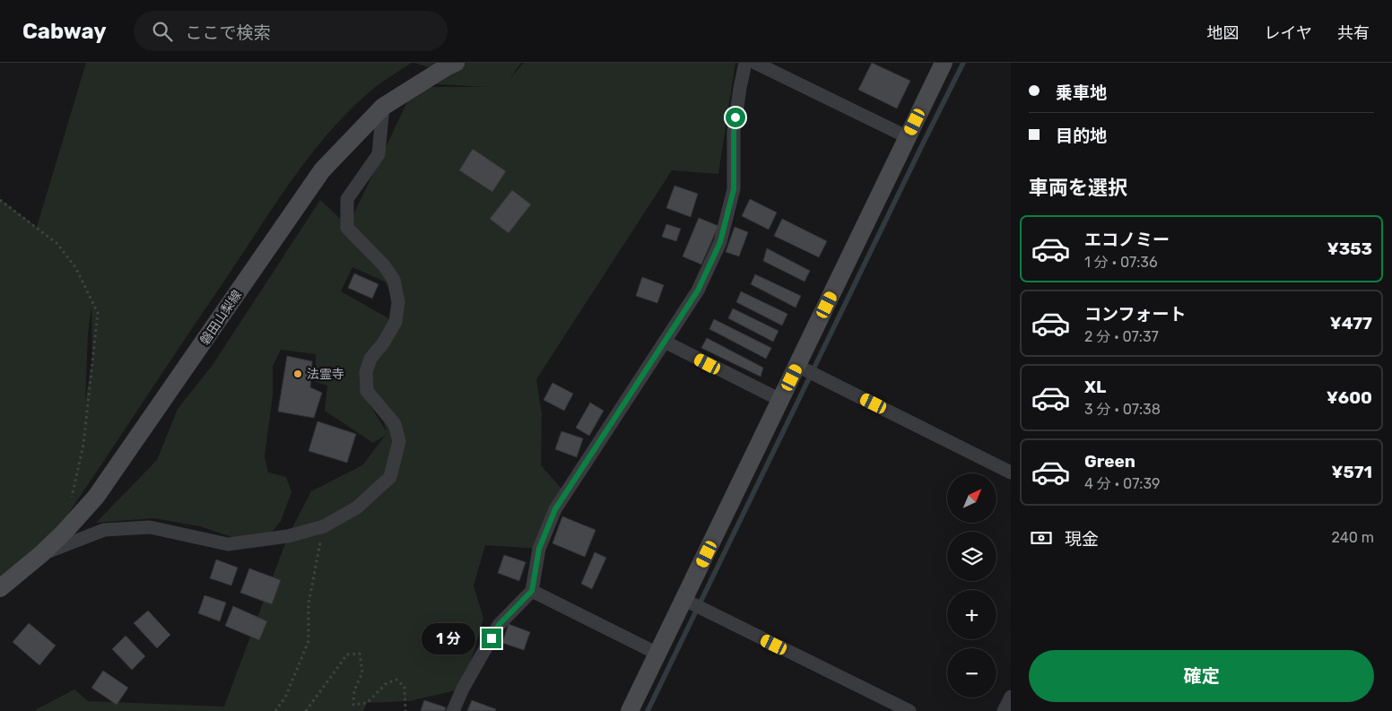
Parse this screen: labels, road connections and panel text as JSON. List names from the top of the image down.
{
  "streets": {
    "street": ["磐田山梨線"]
  },
  "places": ["法霊寺"],
  "north": "top right",
  "page": {
    "header": "Cabway",
    "search": "ここで検索",
    "nav": ["地図", "レイヤ", "共有"],
    "banner": ["乗車地", "目的地"],
    "heading": "車両を選択",
    "list": [
      {
        "name": "エコノミー",
        "note": "1 分 · 07:36",
        "value": "¥353"
      },
      {
        "name": "コンフォート",
        "note": "2 分 · 07:37",
        "value": "¥477"
      },
      {
        "name": "XL",
        "note": "3 分 · 07:38",
        "value": "¥600"
      },
      {
        "name": "Green",
        "note": "4 分 · 07:39",
        "value": "¥571"
      }
    ],
    "map_buttons": ["+", "−"],
    "pay": ["現金", "240 m"],
    "bubble": "1 分",
    "buttons": "確定"
  }
}
